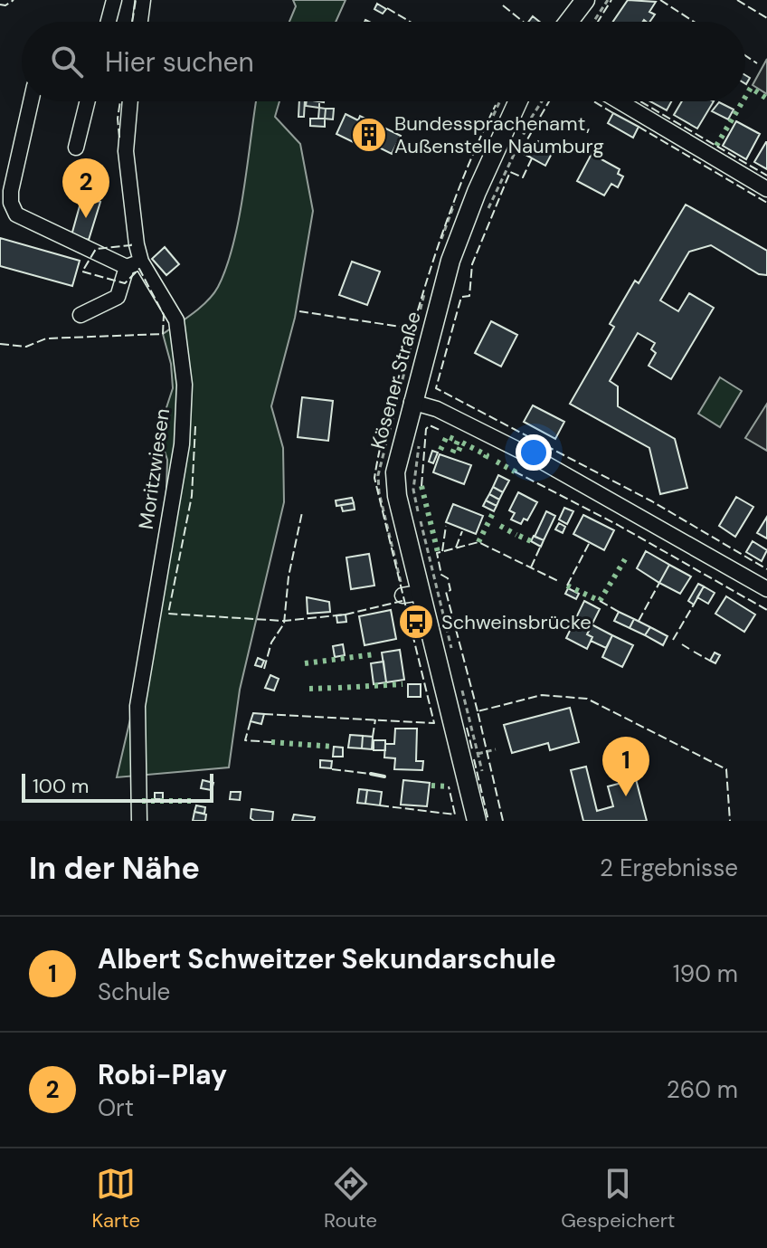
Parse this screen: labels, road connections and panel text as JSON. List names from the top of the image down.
{
  "streets": {
    "main road": ["Kösener Straße"],
    "street": ["Moritzwiesen"]
  },
  "places": {
    "building": ["Bundessprachenamt, Außenstelle Naumburg"],
    "bus stop": ["Schweinsbrücke"]
  },
  "scale_bar": "100 m",
  "page": {
    "search": "Hier suchen",
    "pins": ["2", "1"],
    "scale": "100 m",
    "heading": ["In der Nähe", "2 Ergebnisse"],
    "list": [
      {
        "mark": "1",
        "name": "Albert Schweitzer Sekundarschule",
        "note": "Schule",
        "value": "190 m"
      },
      {
        "mark": "2",
        "name": "Robi-Play",
        "note": "Ort",
        "value": "260 m"
      }
    ],
    "nav": ["Karte", "Route", "Gespeichert"]
  }
}
